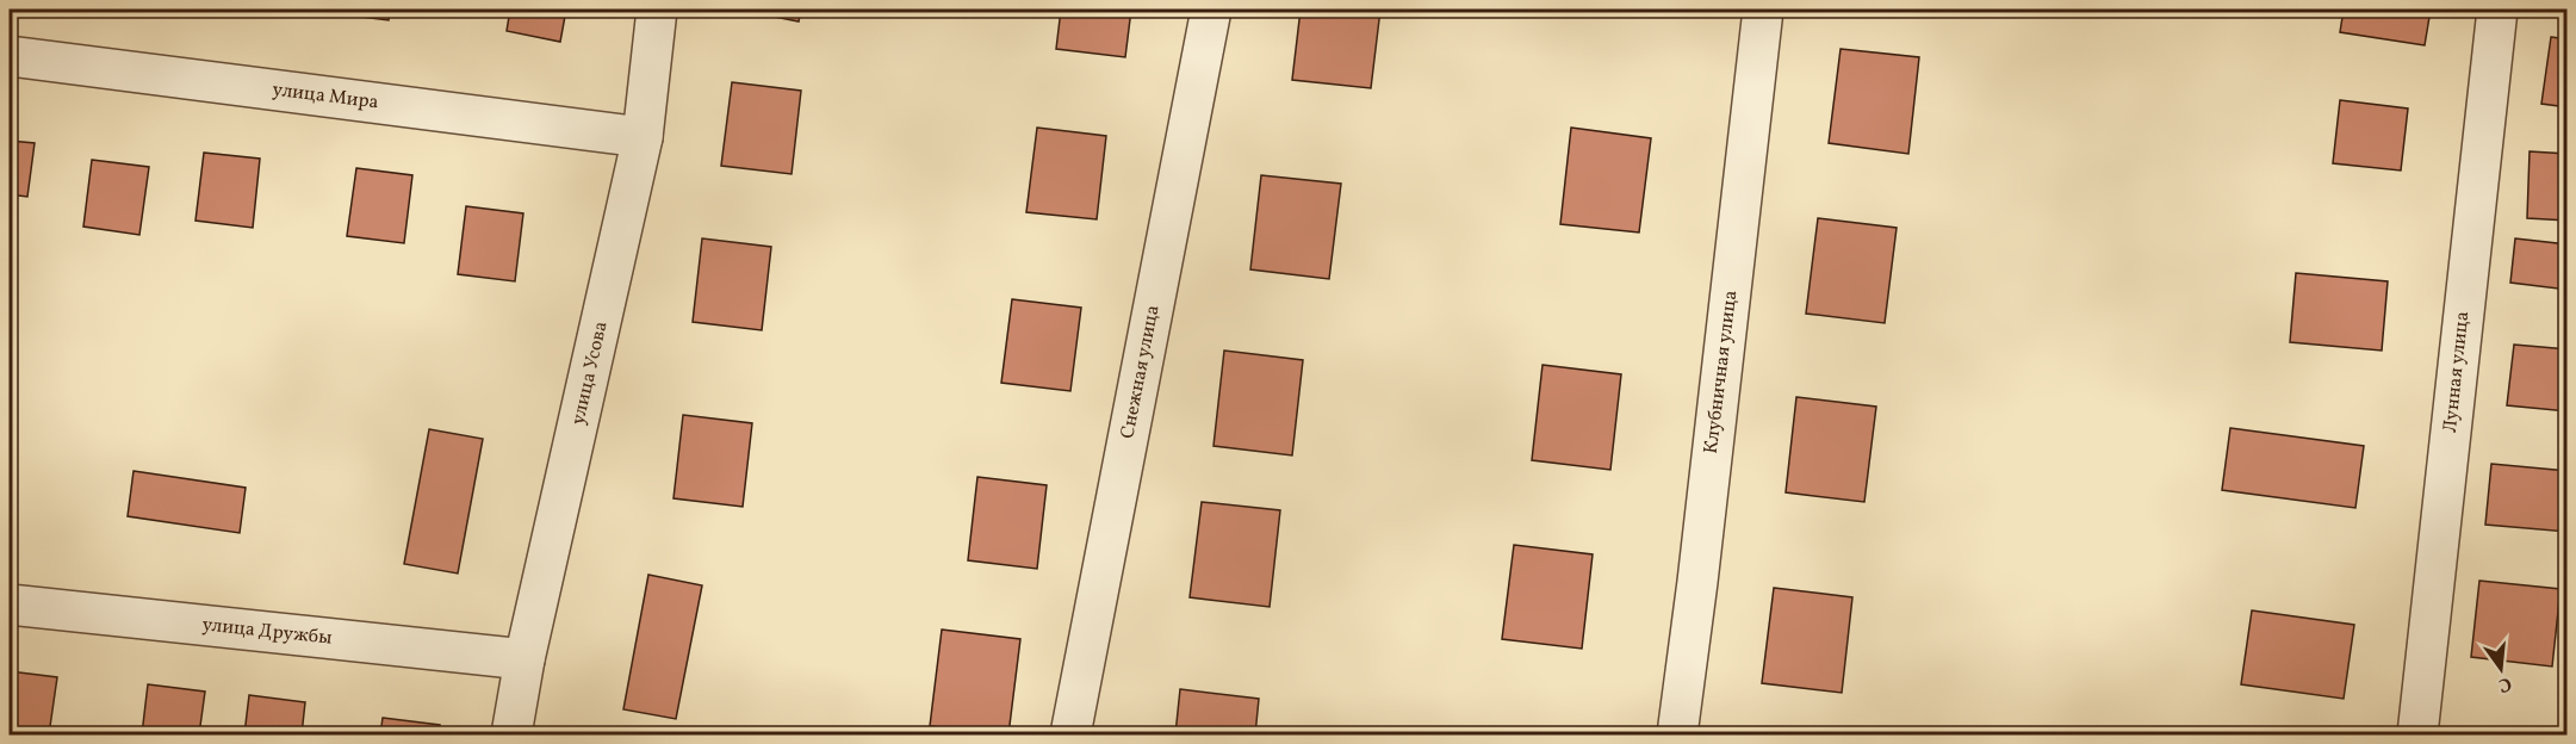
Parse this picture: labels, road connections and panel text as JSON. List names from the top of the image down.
{
  "streets": {
    "street": [
      "улица Мира",
      "Снежная улица",
      "Клубничная улица",
      "Лунная улица",
      "улица Усова",
      "улица Дружбы"
    ]
  },
  "crossings": [
    ["улица Мира", "улица Усова"],
    ["улица Усова", "улица Дружбы"]
  ],
  "north": "bottom"
}
